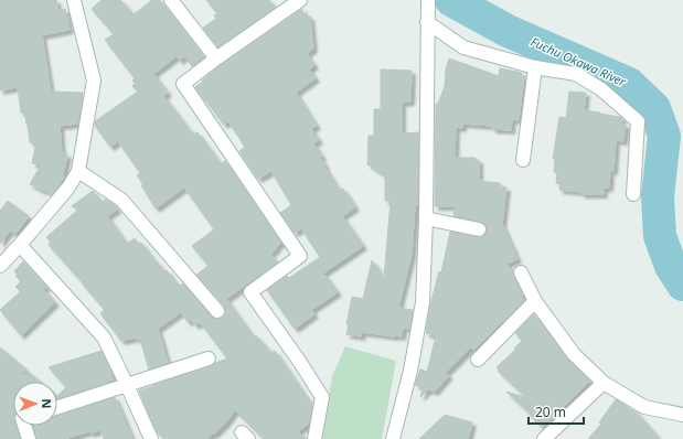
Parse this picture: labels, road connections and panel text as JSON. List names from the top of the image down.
{
  "water": ["Fuchu Okawa River"],
  "scale_bar": "20 m",
  "north": "right"
}
